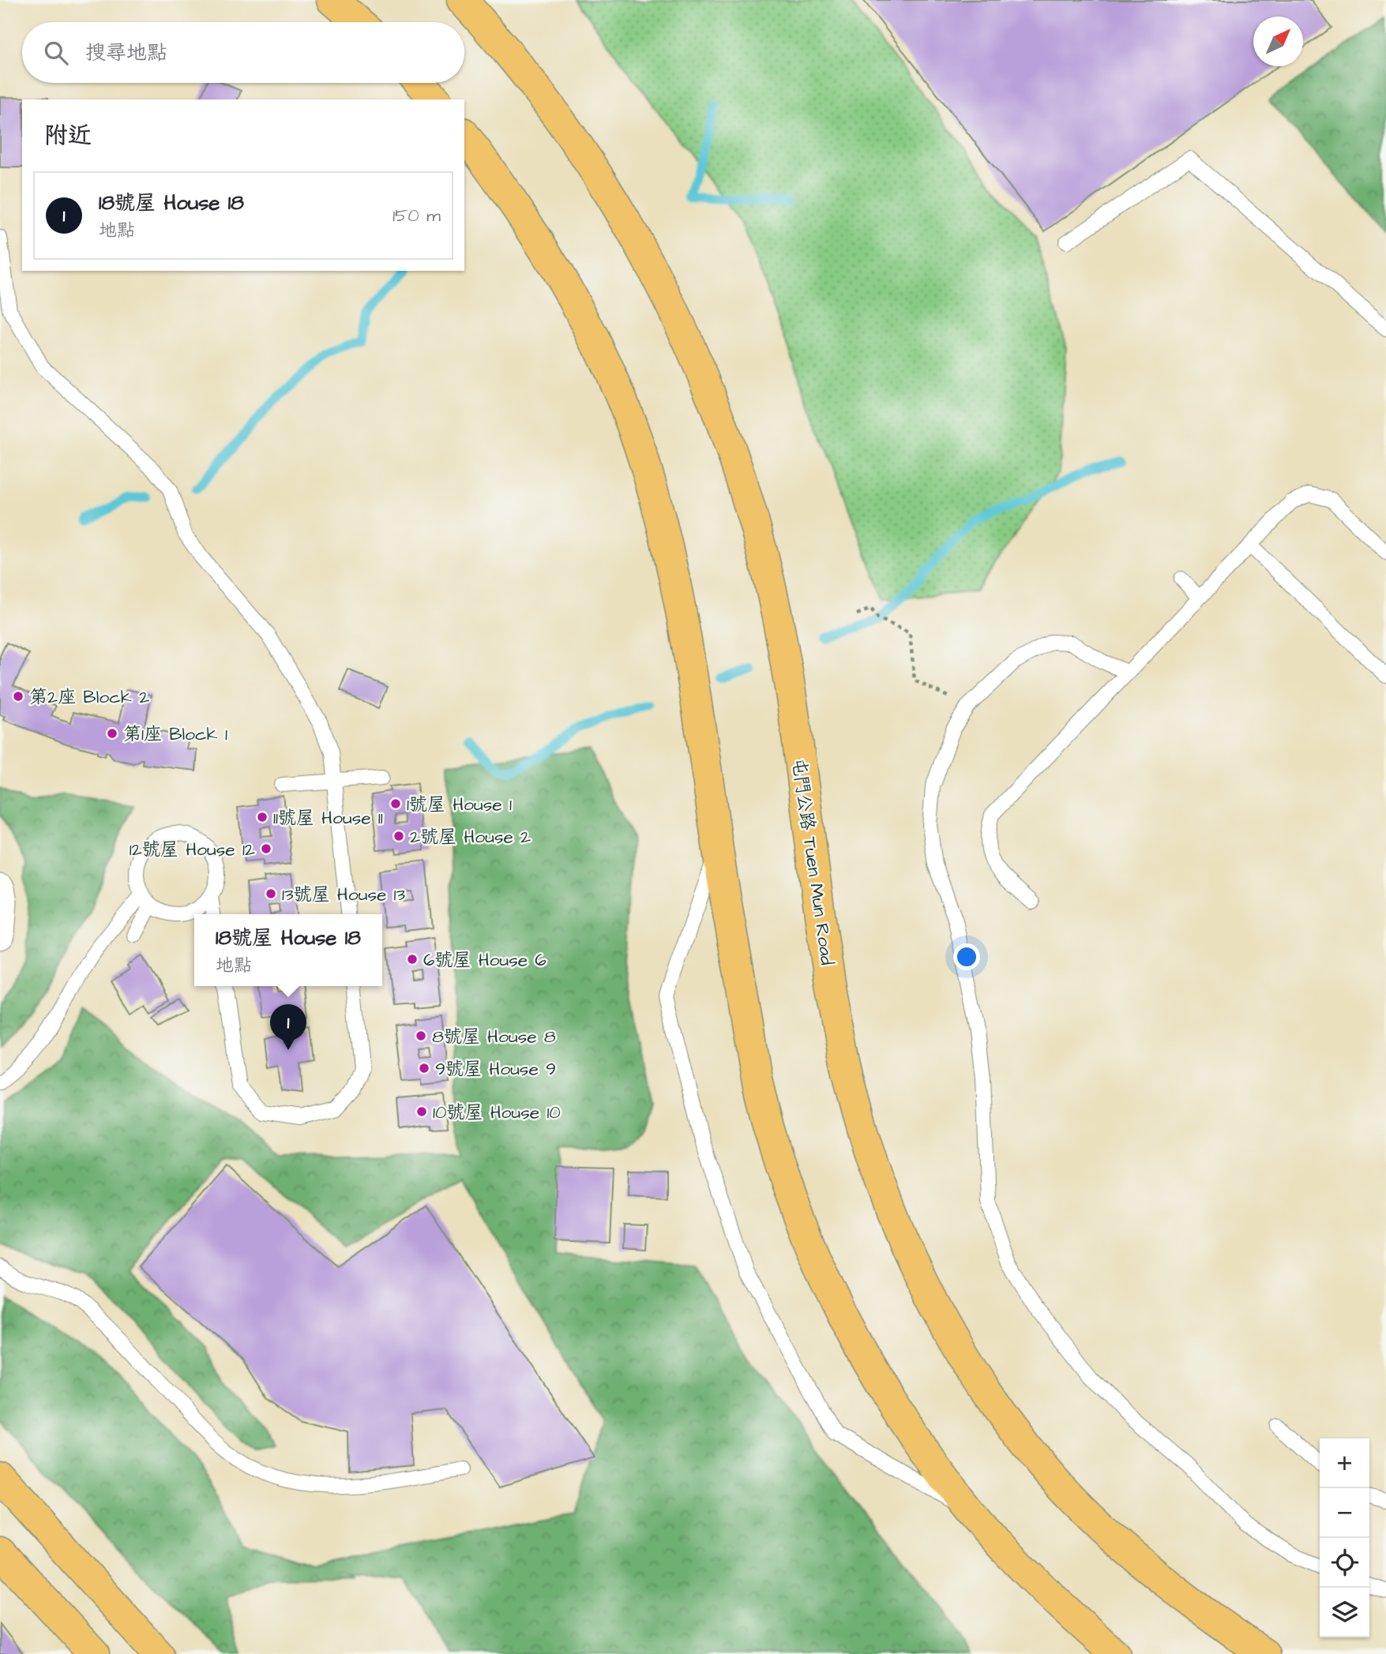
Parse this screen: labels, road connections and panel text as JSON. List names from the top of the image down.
{
  "streets": {
    "main road": ["屯門公路 Tuen Mun Road"]
  },
  "places": [
    "第2座 Block 2",
    "第1座 Block 1",
    "1號屋 House 1",
    "11號屋 House 11",
    "2號屋 House 2",
    "12號屋 House 12",
    "13號屋 House 13",
    "6號屋 House 6",
    "8號屋 House 8",
    "9號屋 House 9",
    "10號屋 House 10"
  ],
  "north": "top right",
  "page": {
    "search": "搜尋地點",
    "heading": "附近",
    "list": [
      {
        "mark": "1",
        "name": "18號屋 House 18",
        "note": "地點",
        "value": "150 m"
      }
    ],
    "popup": ["18號屋 House 18", "地點"],
    "pins": "1",
    "map_buttons": ["+", "−"]
  }
}
